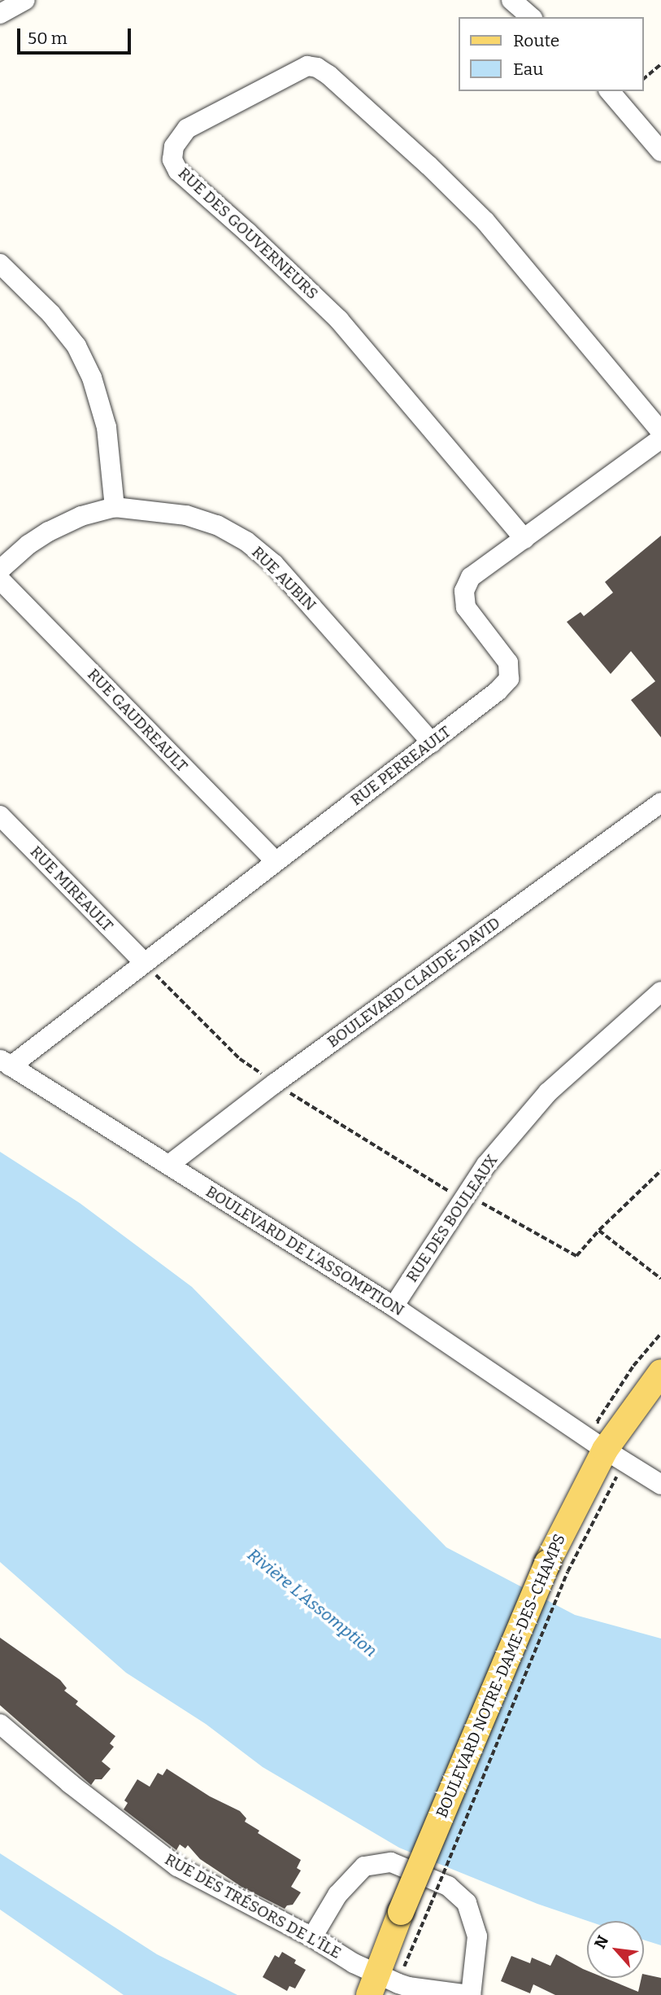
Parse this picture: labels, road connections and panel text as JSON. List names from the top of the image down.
{
  "streets": {
    "main road": ["BOULEVARD NOTRE-DAME-DES-CHAMPS"],
    "street": [
      "RUE DES GOUVERNEURS",
      "RUE AUBIN",
      "RUE GAUDREAULT",
      "RUE PERREAULT",
      "RUE MIREAULT",
      "BOULEVARD CLAUDE-DAVID",
      "RUE DES BOULEAUX",
      "BOULEVARD DE L'ASSOMPTION",
      "RUE DES TRÉSORS DE L'ÎLE"
    ]
  },
  "crossings": [
    ["RUE DES GOUVERNEURS", "RUE PERREAULT"],
    ["RUE AUBIN", "RUE PERREAULT"],
    ["RUE GAUDREAULT", "RUE PERREAULT"],
    ["RUE PERREAULT", "RUE MIREAULT"],
    ["RUE PERREAULT", "BOULEVARD DE L'ASSOMPTION"],
    ["BOULEVARD CLAUDE-DAVID", "BOULEVARD DE L'ASSOMPTION"],
    ["RUE DES BOULEAUX", "BOULEVARD DE L'ASSOMPTION"],
    ["BOULEVARD DE L'ASSOMPTION", "BOULEVARD NOTRE-DAME-DES-CHAMPS"],
    ["BOULEVARD NOTRE-DAME-DES-CHAMPS", "RUE DES TRÉSORS DE L'ÎLE"]
  ],
  "water": ["Rivière L'Assomption"],
  "legend": ["Route", "Eau"],
  "scale_bar": "50 m",
  "north": "top left"
}
